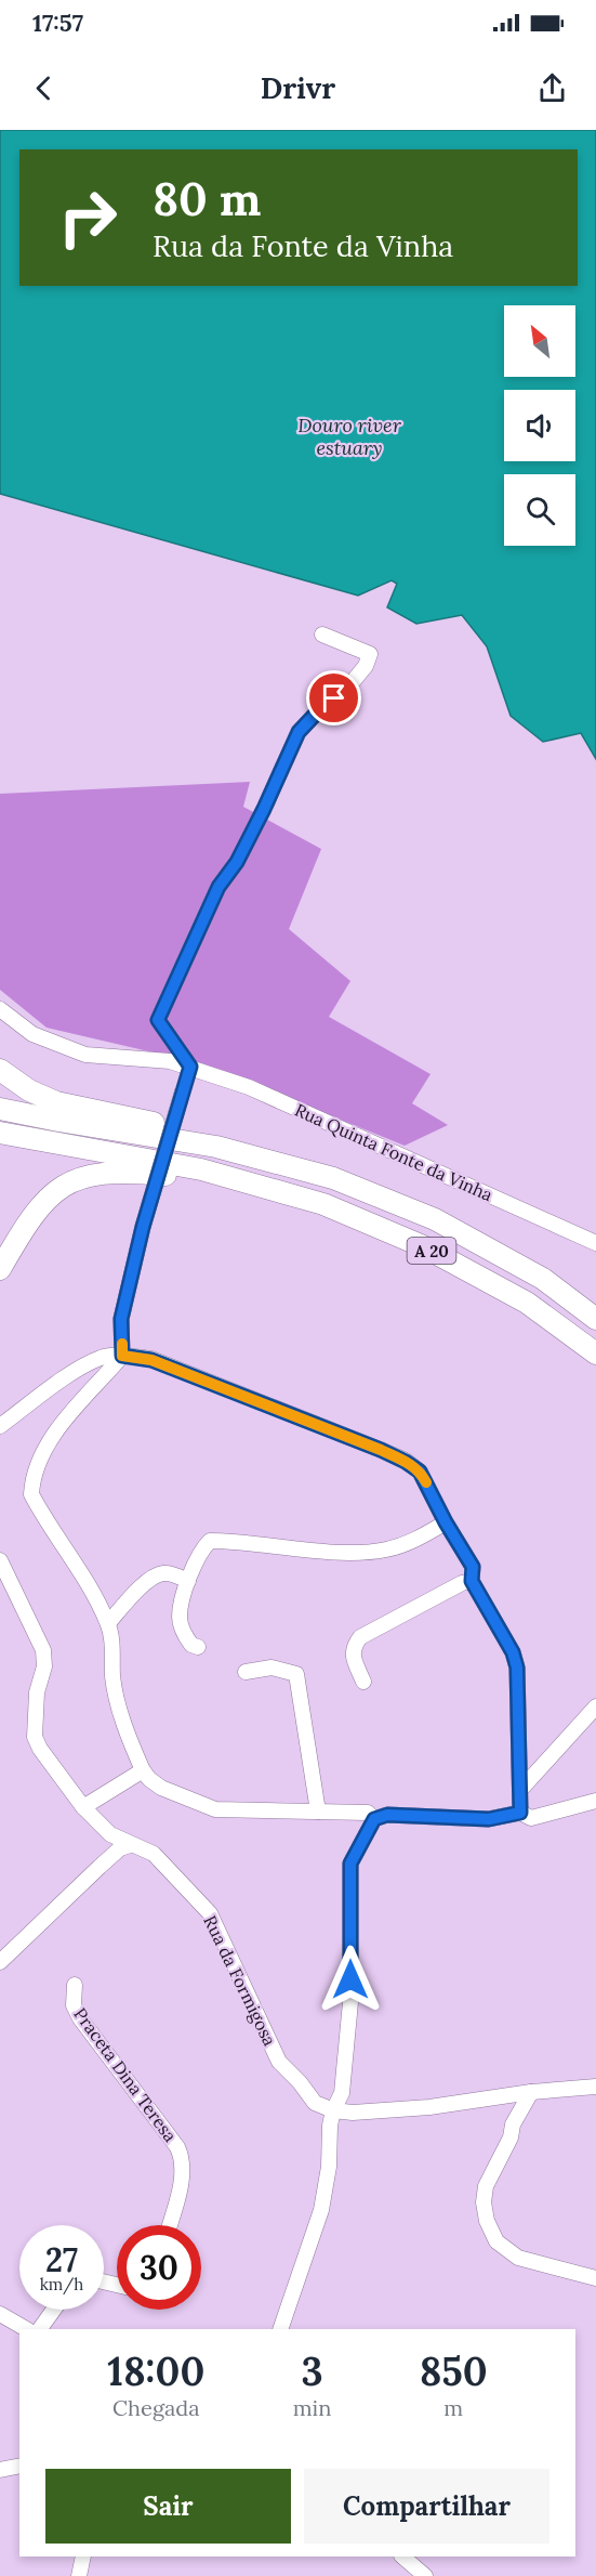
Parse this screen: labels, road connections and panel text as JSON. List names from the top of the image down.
{
  "streets": {
    "highway": ["A 20"],
    "street": ["Rua Quinta Fonte da Vinha", "Rua da Formigosa", "Praceta Dina Teresa"]
  },
  "water": ["Douro river estuary"],
  "north": "top left",
  "page": {
    "status": "17:57",
    "header": "Drivr",
    "turn": ["80 m", "Rua da Fonte da Vinha"],
    "speed": "27 km/h",
    "limit": "30",
    "eta": [
      "18:00",
      "Chegada",
      "3",
      "min",
      "850",
      "m"
    ],
    "buttons": ["Sair", "Compartilhar"]
  }
}
